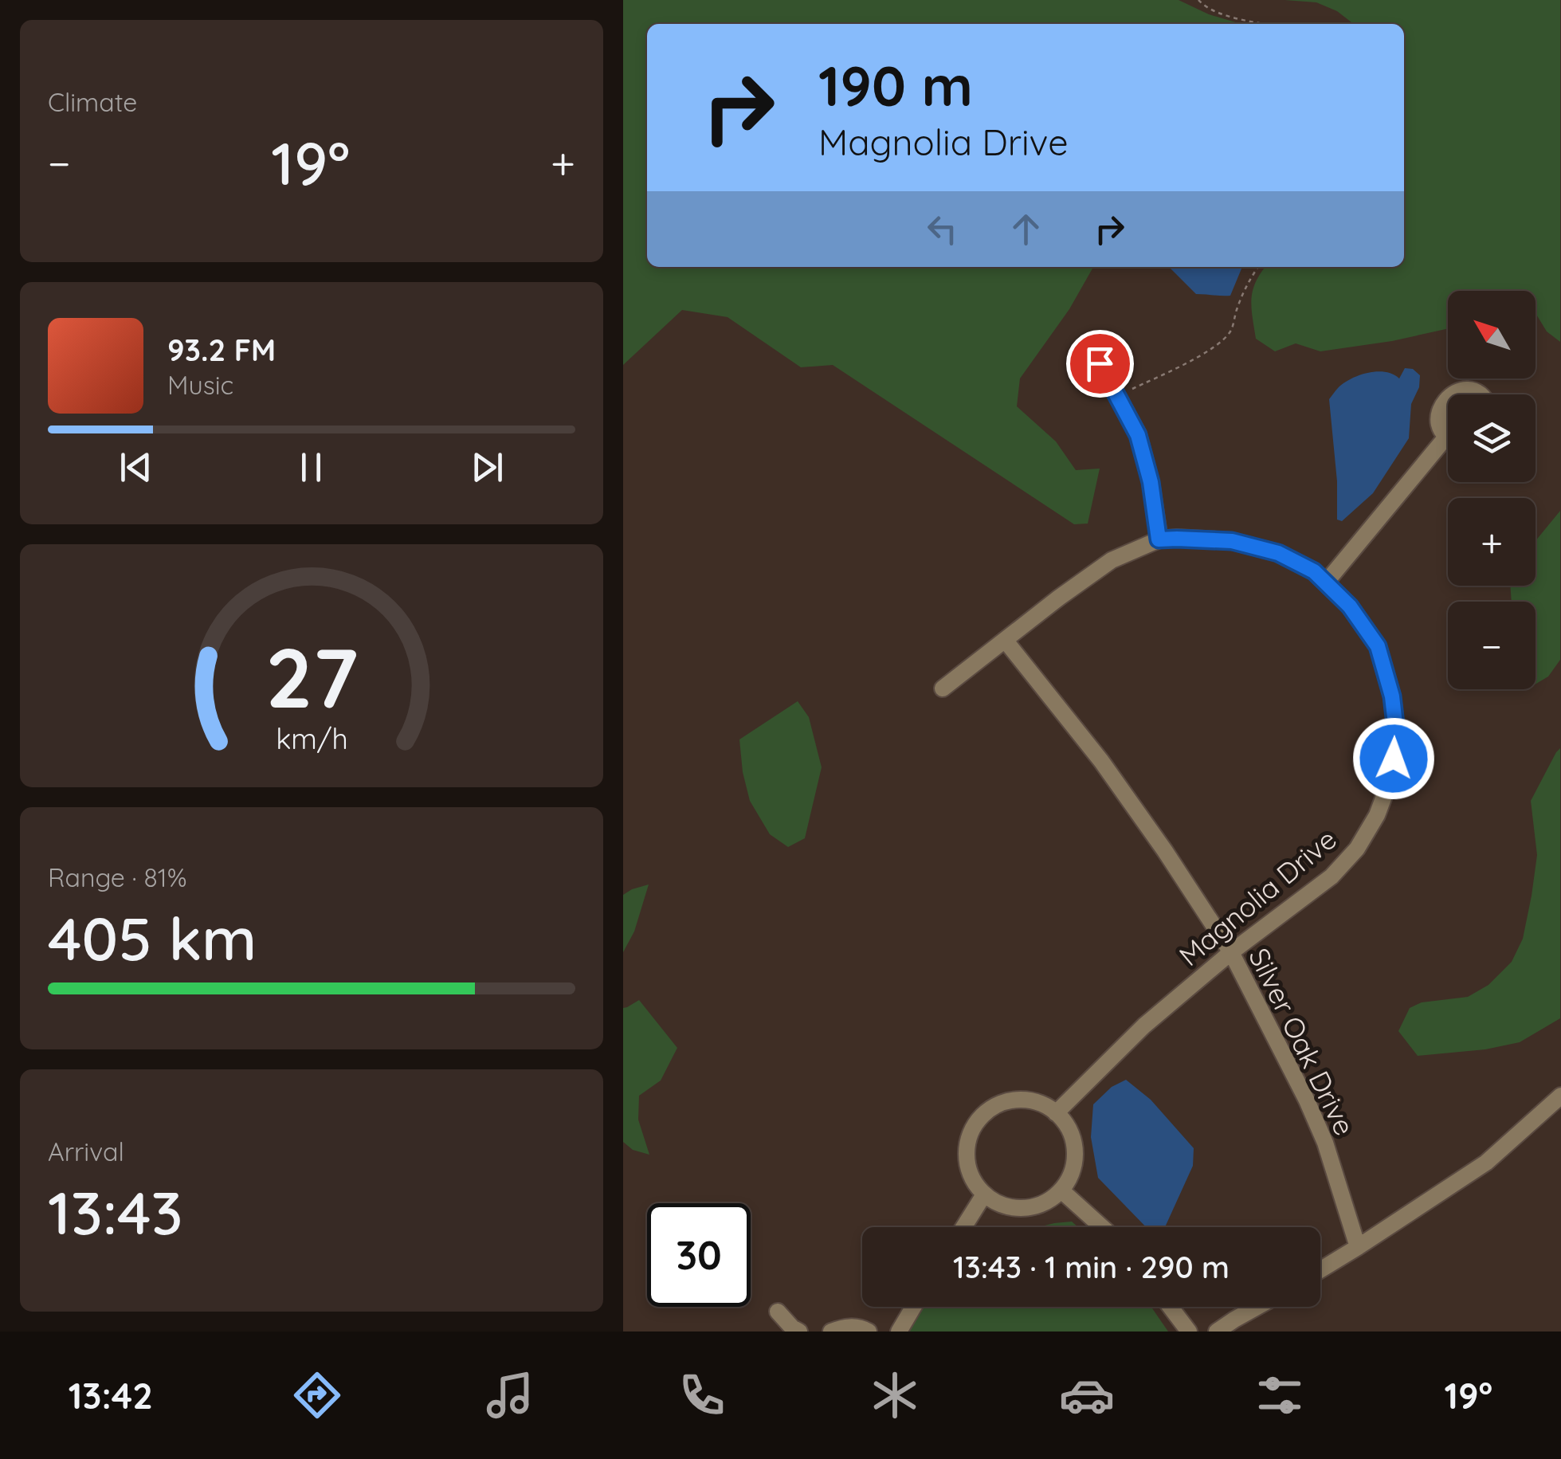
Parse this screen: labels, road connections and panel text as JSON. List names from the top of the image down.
{
  "streets": {
    "street": ["Magnolia Drive", "Silver Oak Drive"]
  },
  "crossings": [
    ["Magnolia Drive", "Silver Oak Drive"]
  ],
  "north": "top left",
  "page": {
    "tile": [
      "Climate",
      ["Range · 81%", "405 km"],
      ["Arrival", "13:43"]
    ],
    "turn": ["190 m", "Magnolia Drive"],
    "heat": ["−", "19°", "+"],
    "map_buttons": ["+", "−"],
    "song": ["93.2 FM", "Music"],
    "limit": "30",
    "trip": "13:43 · 1 min · 290 m",
    "tabs": ["13:42", "19°"],
    "gauge": ["27", "km/h"]
  }
}
